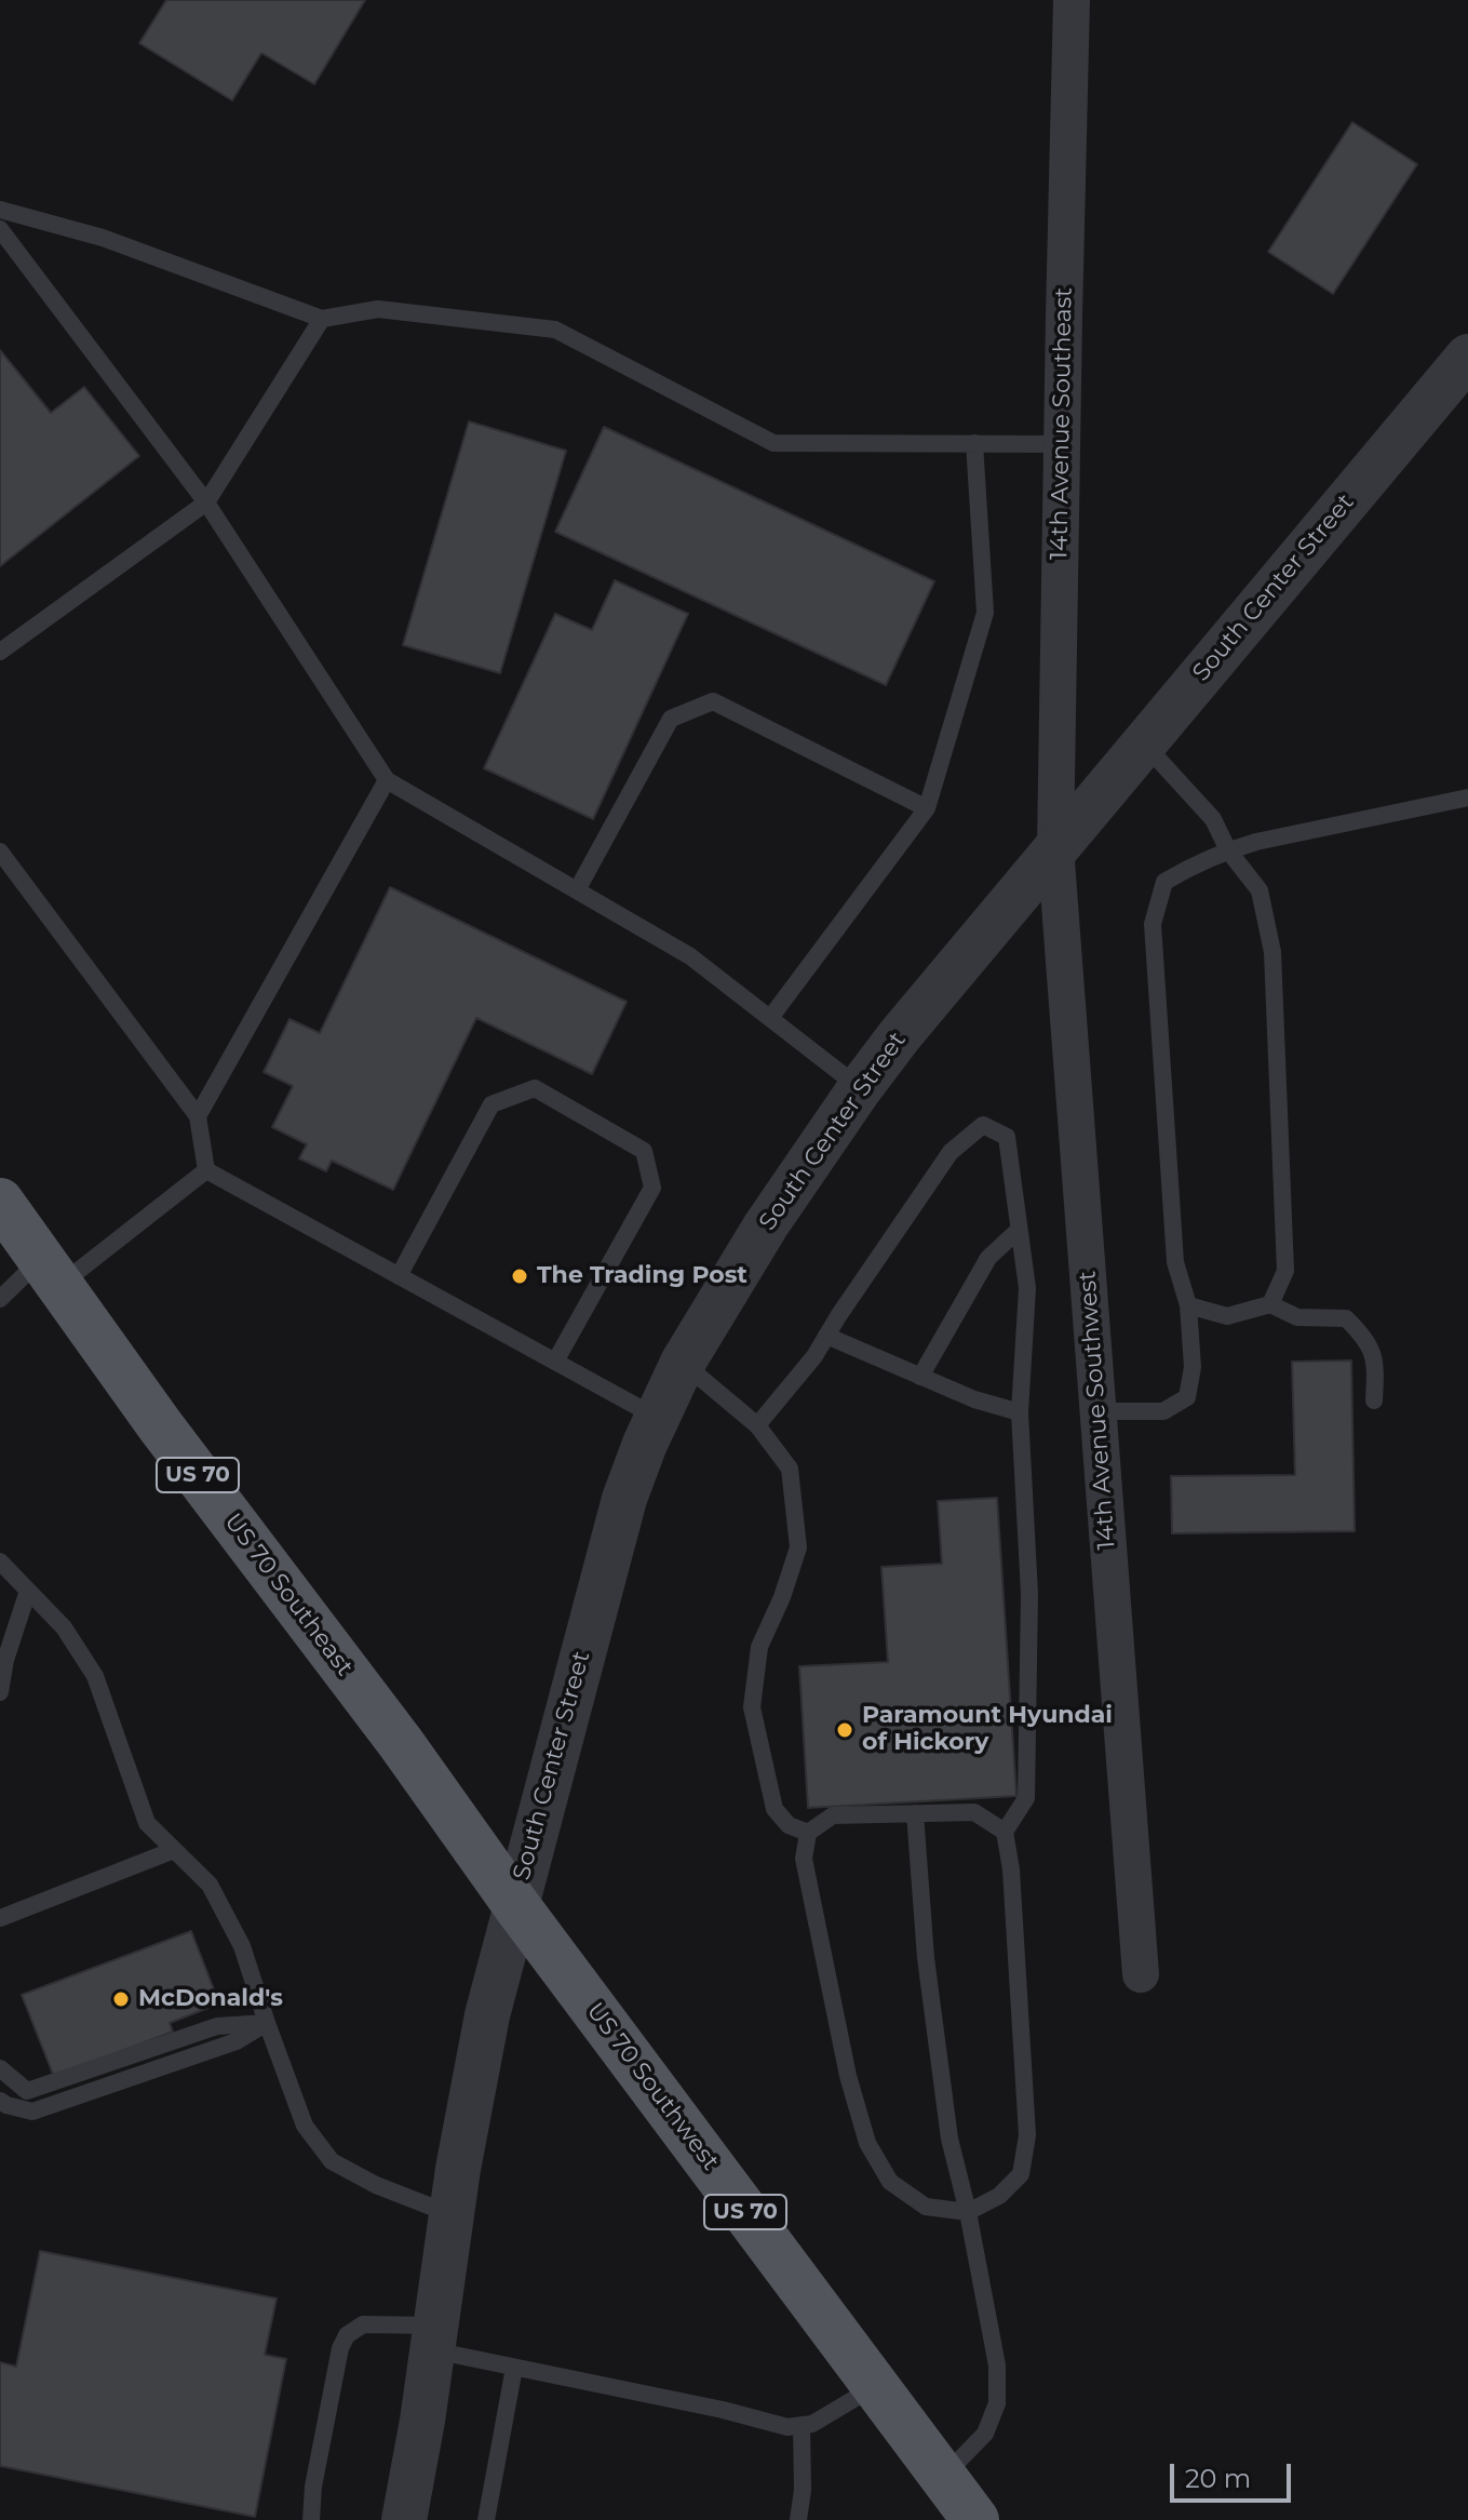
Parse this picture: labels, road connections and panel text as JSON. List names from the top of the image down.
{
  "streets": {
    "main road": ["US 70", "US 70 Southeast", "US 70 Southwest"],
    "street": ["14th Avenue Southeast", "South Center Street", "14th Avenue Southwest"]
  },
  "crossings": [
    ["14th Avenue Southeast", "South Center Street"],
    ["14th Avenue Southeast", "14th Avenue Southwest"],
    ["South Center Street", "14th Avenue Southwest"],
    ["South Center Street", "US 70 Southeast"],
    ["South Center Street", "US 70 Southwest"],
    ["US 70 Southeast", "US 70 Southwest"]
  ],
  "places": ["The Trading Post", "Paramount Hyundai of Hickory", "McDonald's"],
  "scale_bar": "20 m"
}
